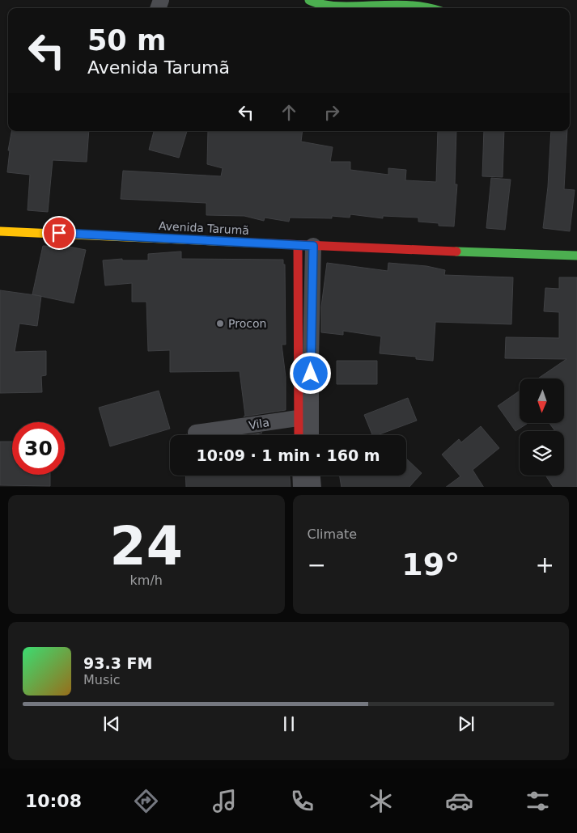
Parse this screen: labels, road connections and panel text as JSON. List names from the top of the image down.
{
  "streets": {
    "street": ["Avenida Tarumã", "Vila"]
  },
  "places": ["Procon"],
  "north": "bottom",
  "page": {
    "turn": ["50 m", "Avenida Tarumã"],
    "limit": "30",
    "trip": "10:09 · 1 min · 160 m",
    "tile": [
      ["24", "km/h"],
      "Climate"
    ],
    "heat": ["−", "19°", "+"],
    "song": ["93.3 FM", "Music"],
    "tabs": "10:08"
  }
}
